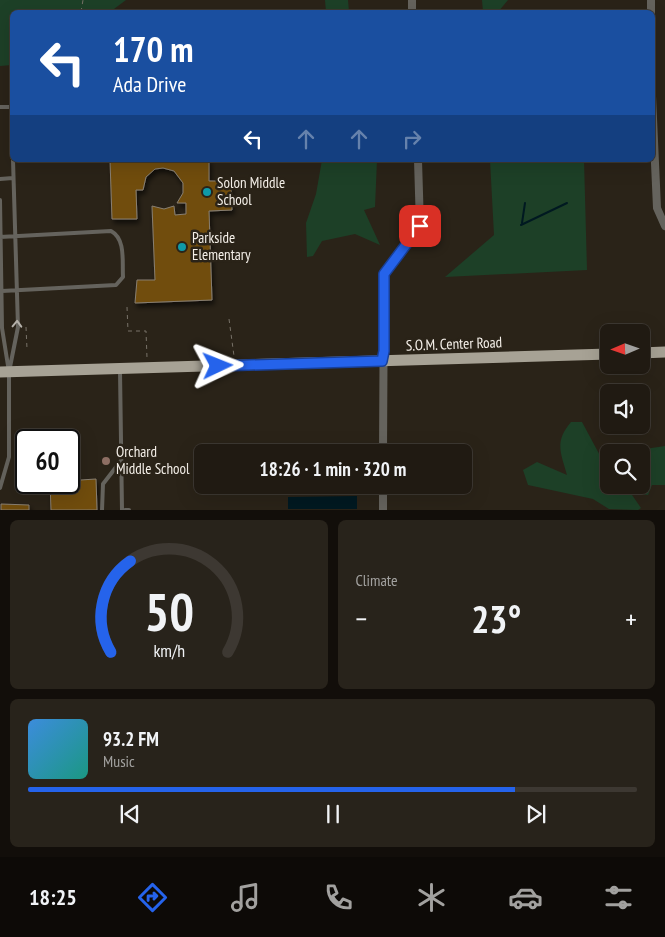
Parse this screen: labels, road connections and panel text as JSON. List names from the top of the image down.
{
  "streets": {
    "main road": ["S.O.M. Center Road"]
  },
  "places": ["Solon Middle School", "Parkside Elementary", "Orchard Middle School"],
  "north": "left",
  "page": {
    "turn": ["170 m", "Ada Drive"],
    "limit": "60",
    "trip": "18:26 · 1 min · 320 m",
    "tile": "Climate",
    "heat": ["−", "23°", "+"],
    "song": ["93.2 FM", "Music"],
    "tabs": "18:25",
    "gauge": ["50", "km/h"]
  }
}
